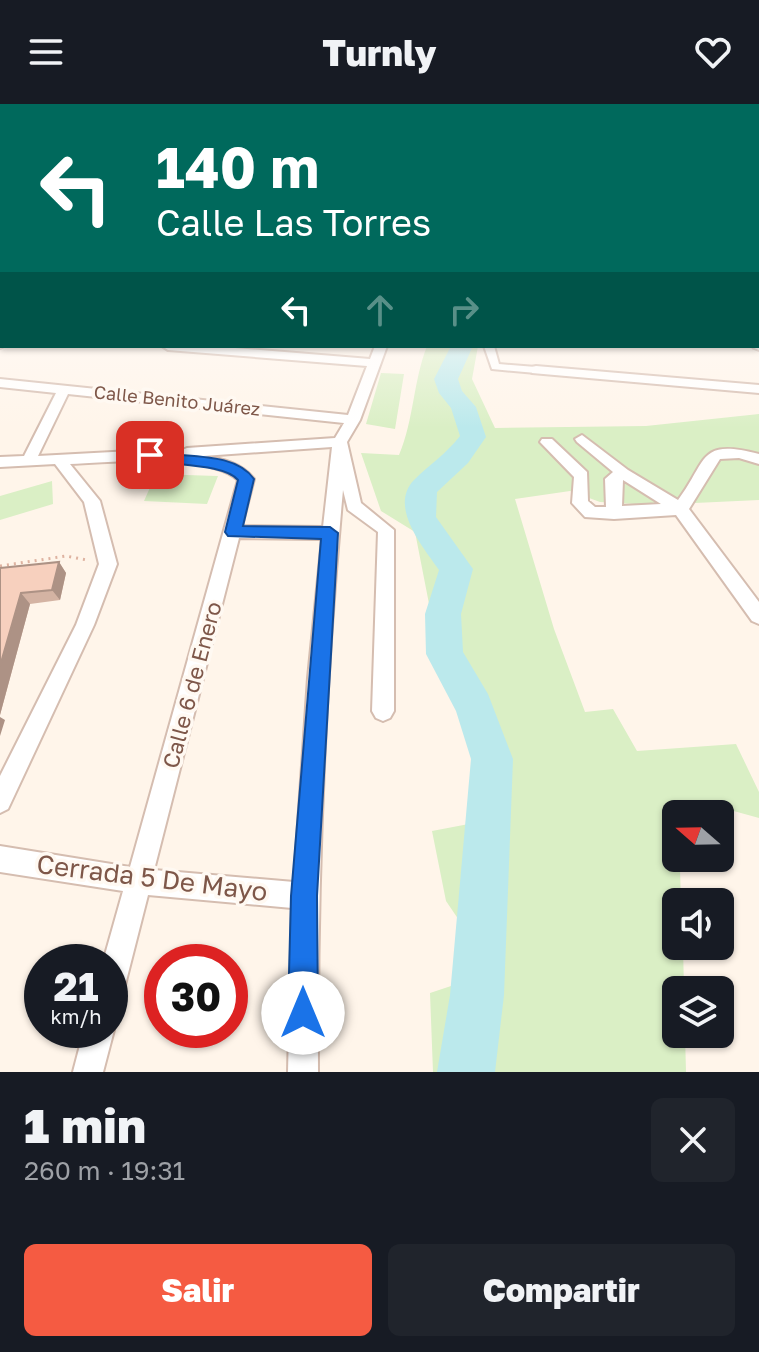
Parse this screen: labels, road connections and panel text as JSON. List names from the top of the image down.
{
  "streets": {
    "street": ["Calle Benito Juárez", "Calle 6 de Enero", "Cerrada 5 De Mayo"]
  },
  "crossings": [
    ["Calle 6 de Enero", "Cerrada 5 De Mayo"]
  ],
  "north": "left",
  "page": {
    "header": "Turnly",
    "turn": ["140 m", "Calle Las Torres"],
    "speed": "21 km/h",
    "limit": "30",
    "heading": ["1 min", "260 m · 19:31"],
    "buttons": ["Salir", "Compartir"]
  }
}
